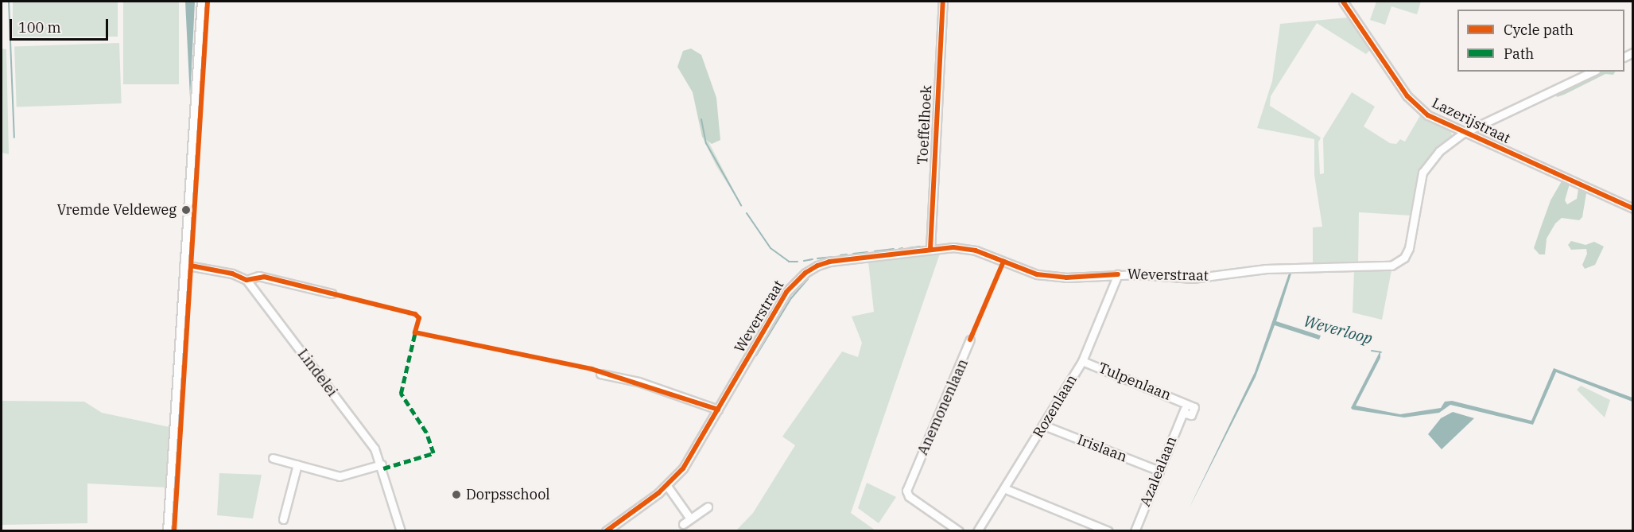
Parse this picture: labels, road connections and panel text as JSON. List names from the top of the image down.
{
  "streets": {
    "street": [
      "Lazerijstraat",
      "Toeffelhoek",
      "Weverstraat",
      "Lindelei",
      "Tulpenlaan",
      "Rozenlaan",
      "Anemonenlaan",
      "Irislaan",
      "Azalealaan"
    ]
  },
  "crossings": [
    ["Lazerijstraat", "Weverstraat"],
    ["Toeffelhoek", "Weverstraat"],
    ["Weverstraat", "Rozenlaan"],
    ["Tulpenlaan", "Rozenlaan"],
    ["Tulpenlaan", "Azalealaan"],
    ["Rozenlaan", "Irislaan"],
    ["Irislaan", "Azalealaan"]
  ],
  "water": ["Weverloop"],
  "places": ["Vremde Veldeweg", "Dorpsschool"],
  "legend": ["Cycle path", "Path"],
  "scale_bar": "100 m"
}
